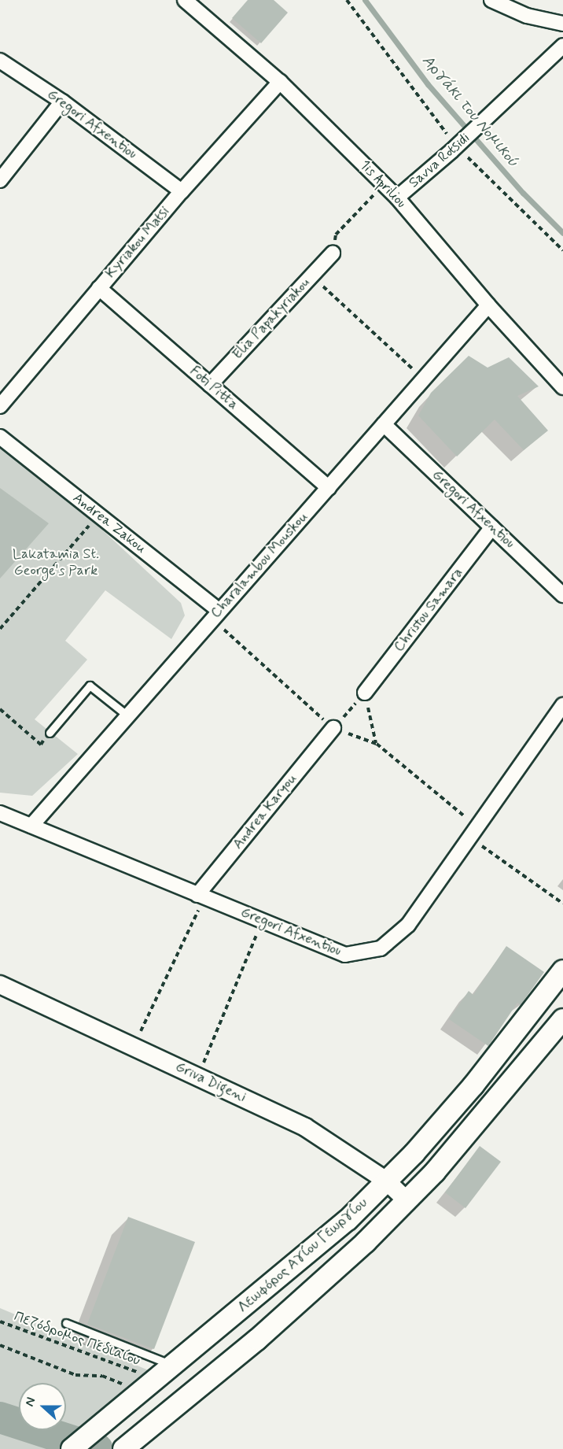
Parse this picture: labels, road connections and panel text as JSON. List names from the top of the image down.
{
  "streets": {
    "main road": ["Λεωφόρος Αγίου Γεωργίου"],
    "street": [
      "Gregori Afxentiou",
      "Savva Rotsidi",
      "1is Apriliou",
      "Kyriakou Matsi",
      "Elia Papakyriakou",
      "Foti Pitta",
      "Andrea Zakou",
      "Charalambou Mouskou",
      "Christou Samara",
      "Andrea Karyou",
      "Griva Digeni"
    ],
    "path": ["Πεζόδρομος Πεδιαίου"]
  },
  "crossings": [
    ["Gregori Afxentiou", "Kyriakou Matsi"],
    ["Gregori Afxentiou", "Charalambou Mouskou"],
    ["Gregori Afxentiou", "Christou Samara"],
    ["Gregori Afxentiou", "Andrea Karyou"],
    ["Savva Rotsidi", "1is Apriliou"],
    ["1is Apriliou", "Kyriakou Matsi"],
    ["1is Apriliou", "Charalambou Mouskou"],
    ["Kyriakou Matsi", "Foti Pitta"],
    ["Elia Papakyriakou", "Foti Pitta"],
    ["Foti Pitta", "Charalambou Mouskou"],
    ["Andrea Zakou", "Charalambou Mouskou"],
    ["Griva Digeni", "Λεωφόρος Αγίου Γεωργίου"]
  ],
  "water": ["Αργάκι του Νομικού"],
  "parks": ["Lakatamia St. George's Park"],
  "north": "left"
}
